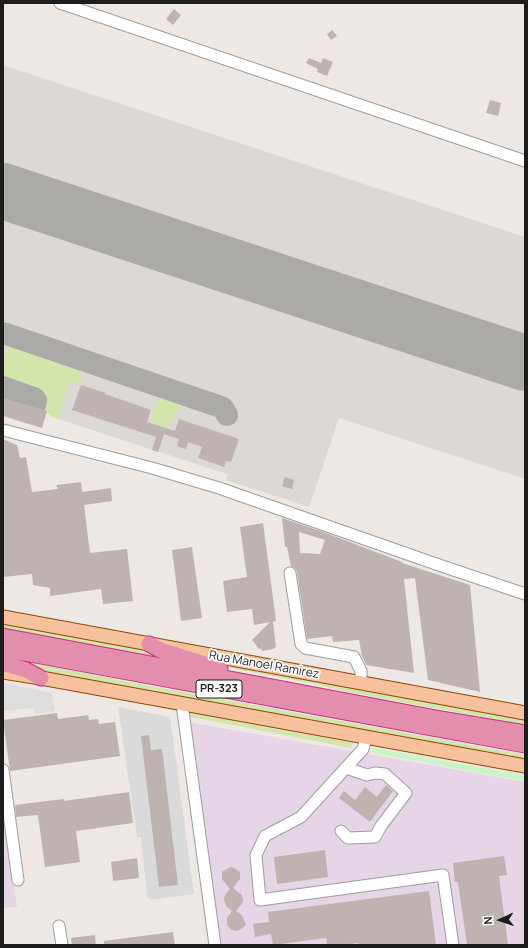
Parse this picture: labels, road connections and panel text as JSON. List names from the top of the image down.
{
  "streets": {
    "highway": ["PR-323"],
    "main road": ["Rua Manoel Ramirez"]
  },
  "north": "left"
}
